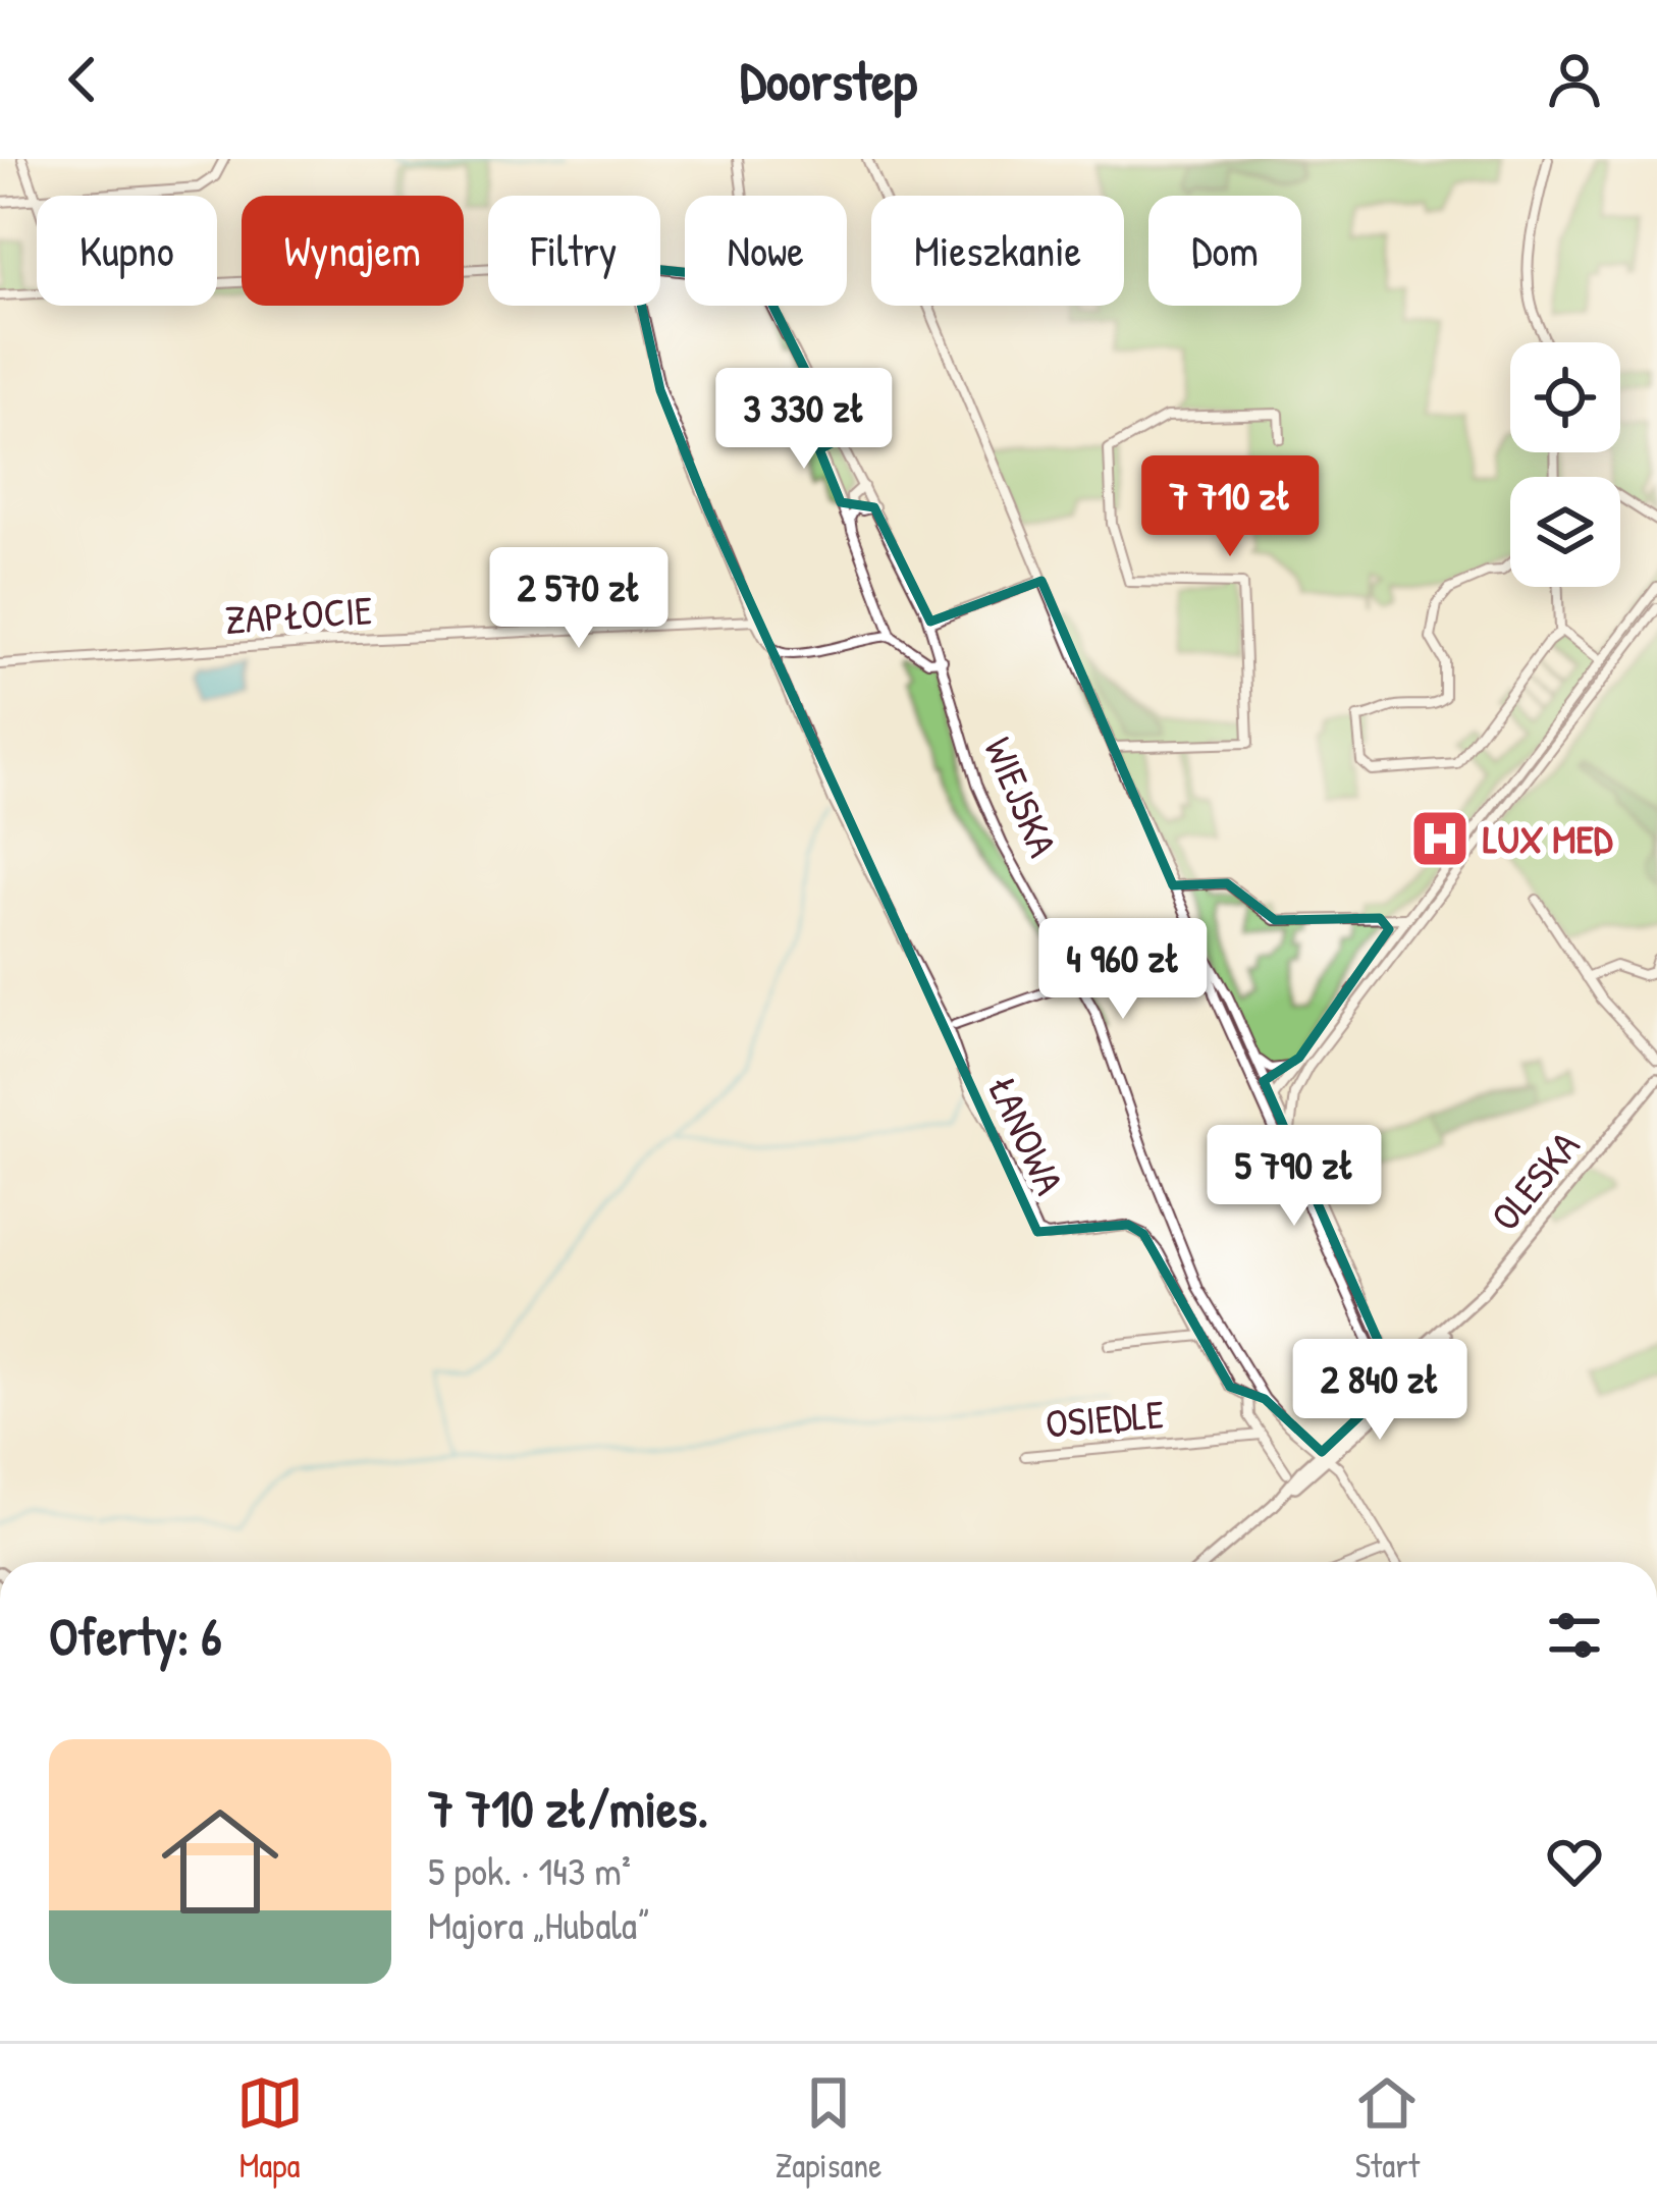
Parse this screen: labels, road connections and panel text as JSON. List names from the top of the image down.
{
  "streets": {
    "main road": ["OLESKA"],
    "street": [
      "ZAPŁOCIE",
      "WIEJSKA",
      "ŁANOWA",
      "OSIEDLE"
    ]
  },
  "crossings": [
    ["WIEJSKA", "OLESKA"]
  ],
  "places": {
    "hospital": ["LUX MED"]
  },
  "page": {
    "header": "Doorstep",
    "chip": [
      "Kupno",
      "Wynajem",
      "Filtry",
      "Nowe",
      "Mieszkanie",
      "Dom"
    ],
    "price": [
      "3 330 zł",
      "7 710 zł",
      "2 570 zł",
      "4 960 zł",
      "5 790 zł",
      "2 840 zł"
    ],
    "heading": "Oferty: 6",
    "list": [
      {
        "name": "7 710 zł/mies.",
        "note": "5 pok. · 143 m² · Majora „Hubala”"
      }
    ],
    "tabs": ["Mapa", "Zapisane", "Start"]
  }
}
